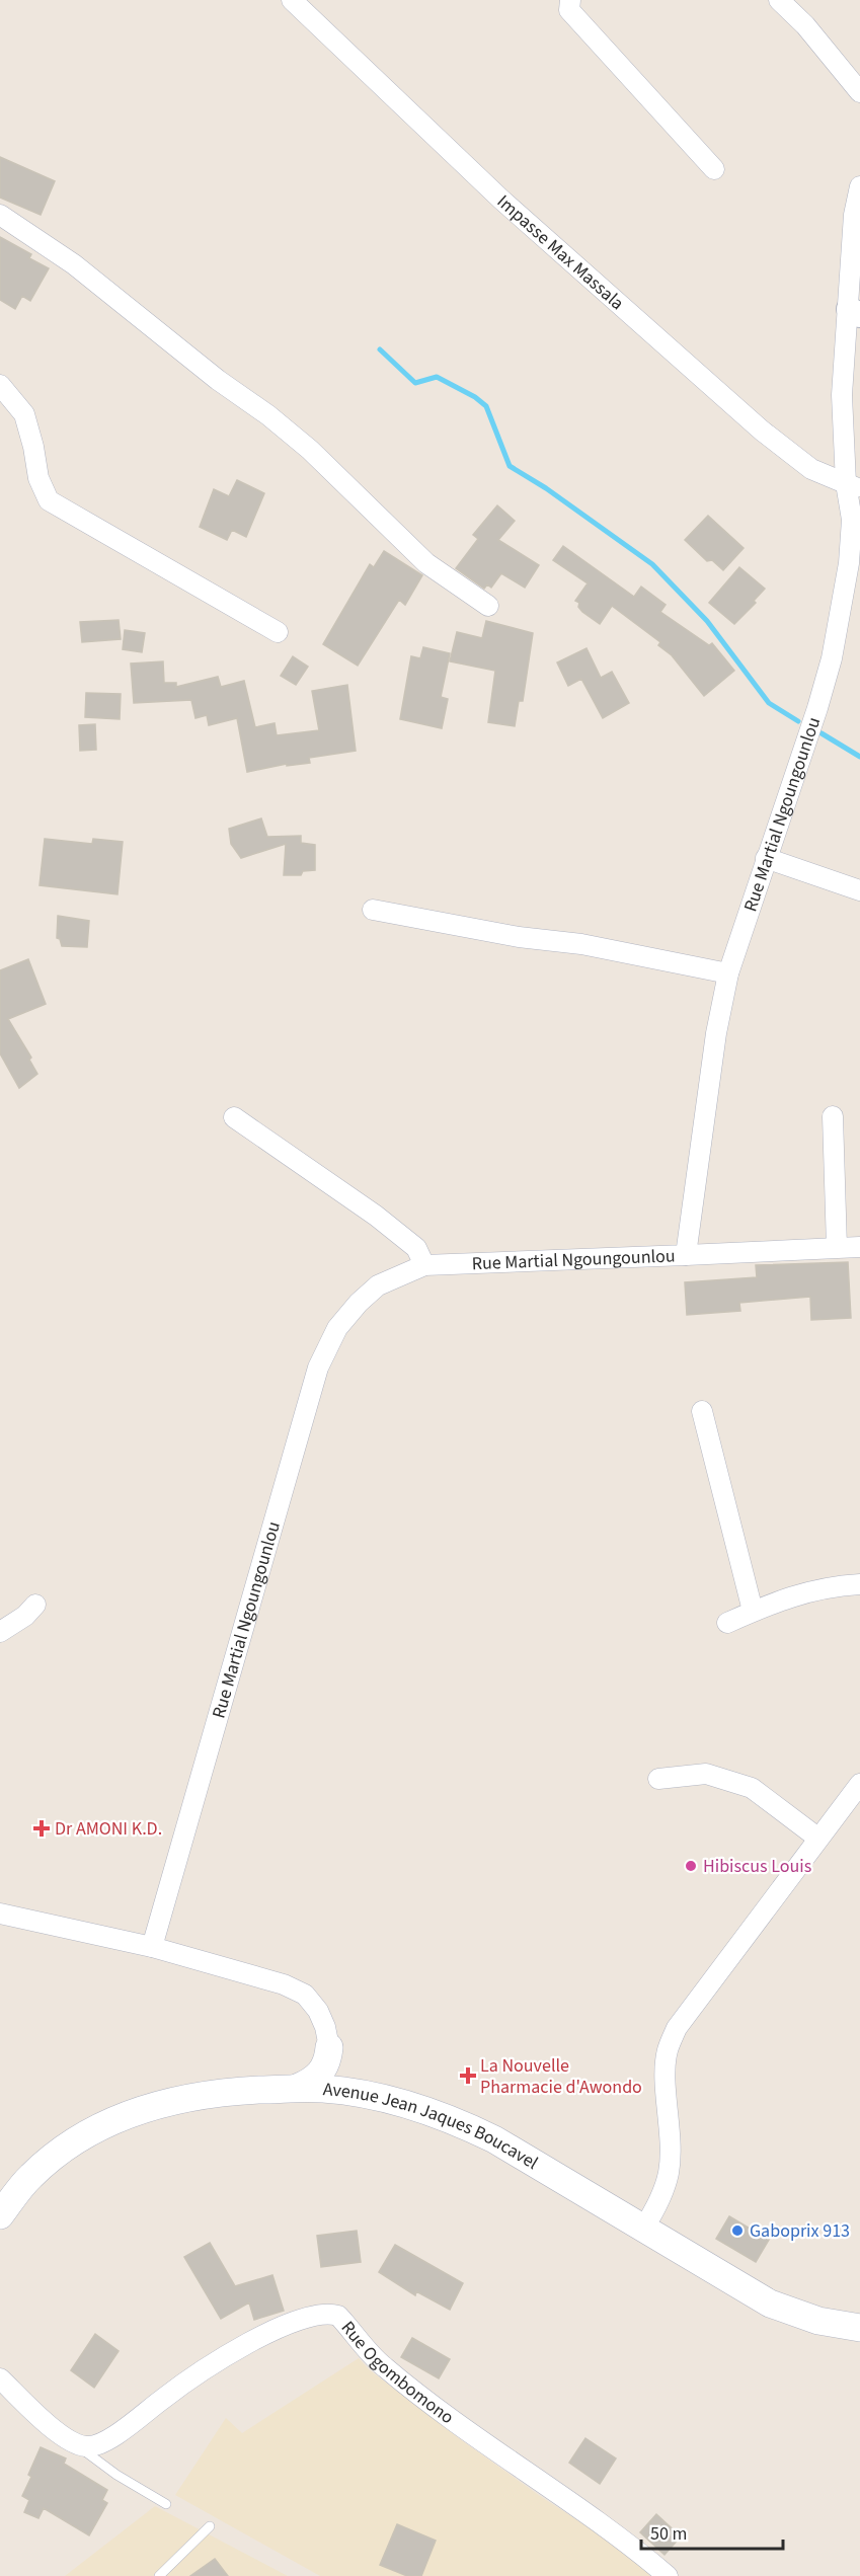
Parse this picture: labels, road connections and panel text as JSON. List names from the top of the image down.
{
  "streets": {
    "main road": ["Avenue Jean Jaques Boucavel"],
    "street": ["Impasse Max Massala", "Rue Martial Ngoungounlou", "Rue Ogombomono"]
  },
  "crossings": [
    ["Impasse Max Massala", "Rue Martial Ngoungounlou"]
  ],
  "places": {
    "health": ["Dr AMONI K.D.", "La Nouvelle Pharmacie d'Awondo"],
    "other": ["Hibiscus Louis", "Gaboprix 913"]
  },
  "scale_bar": "50 m"
}
